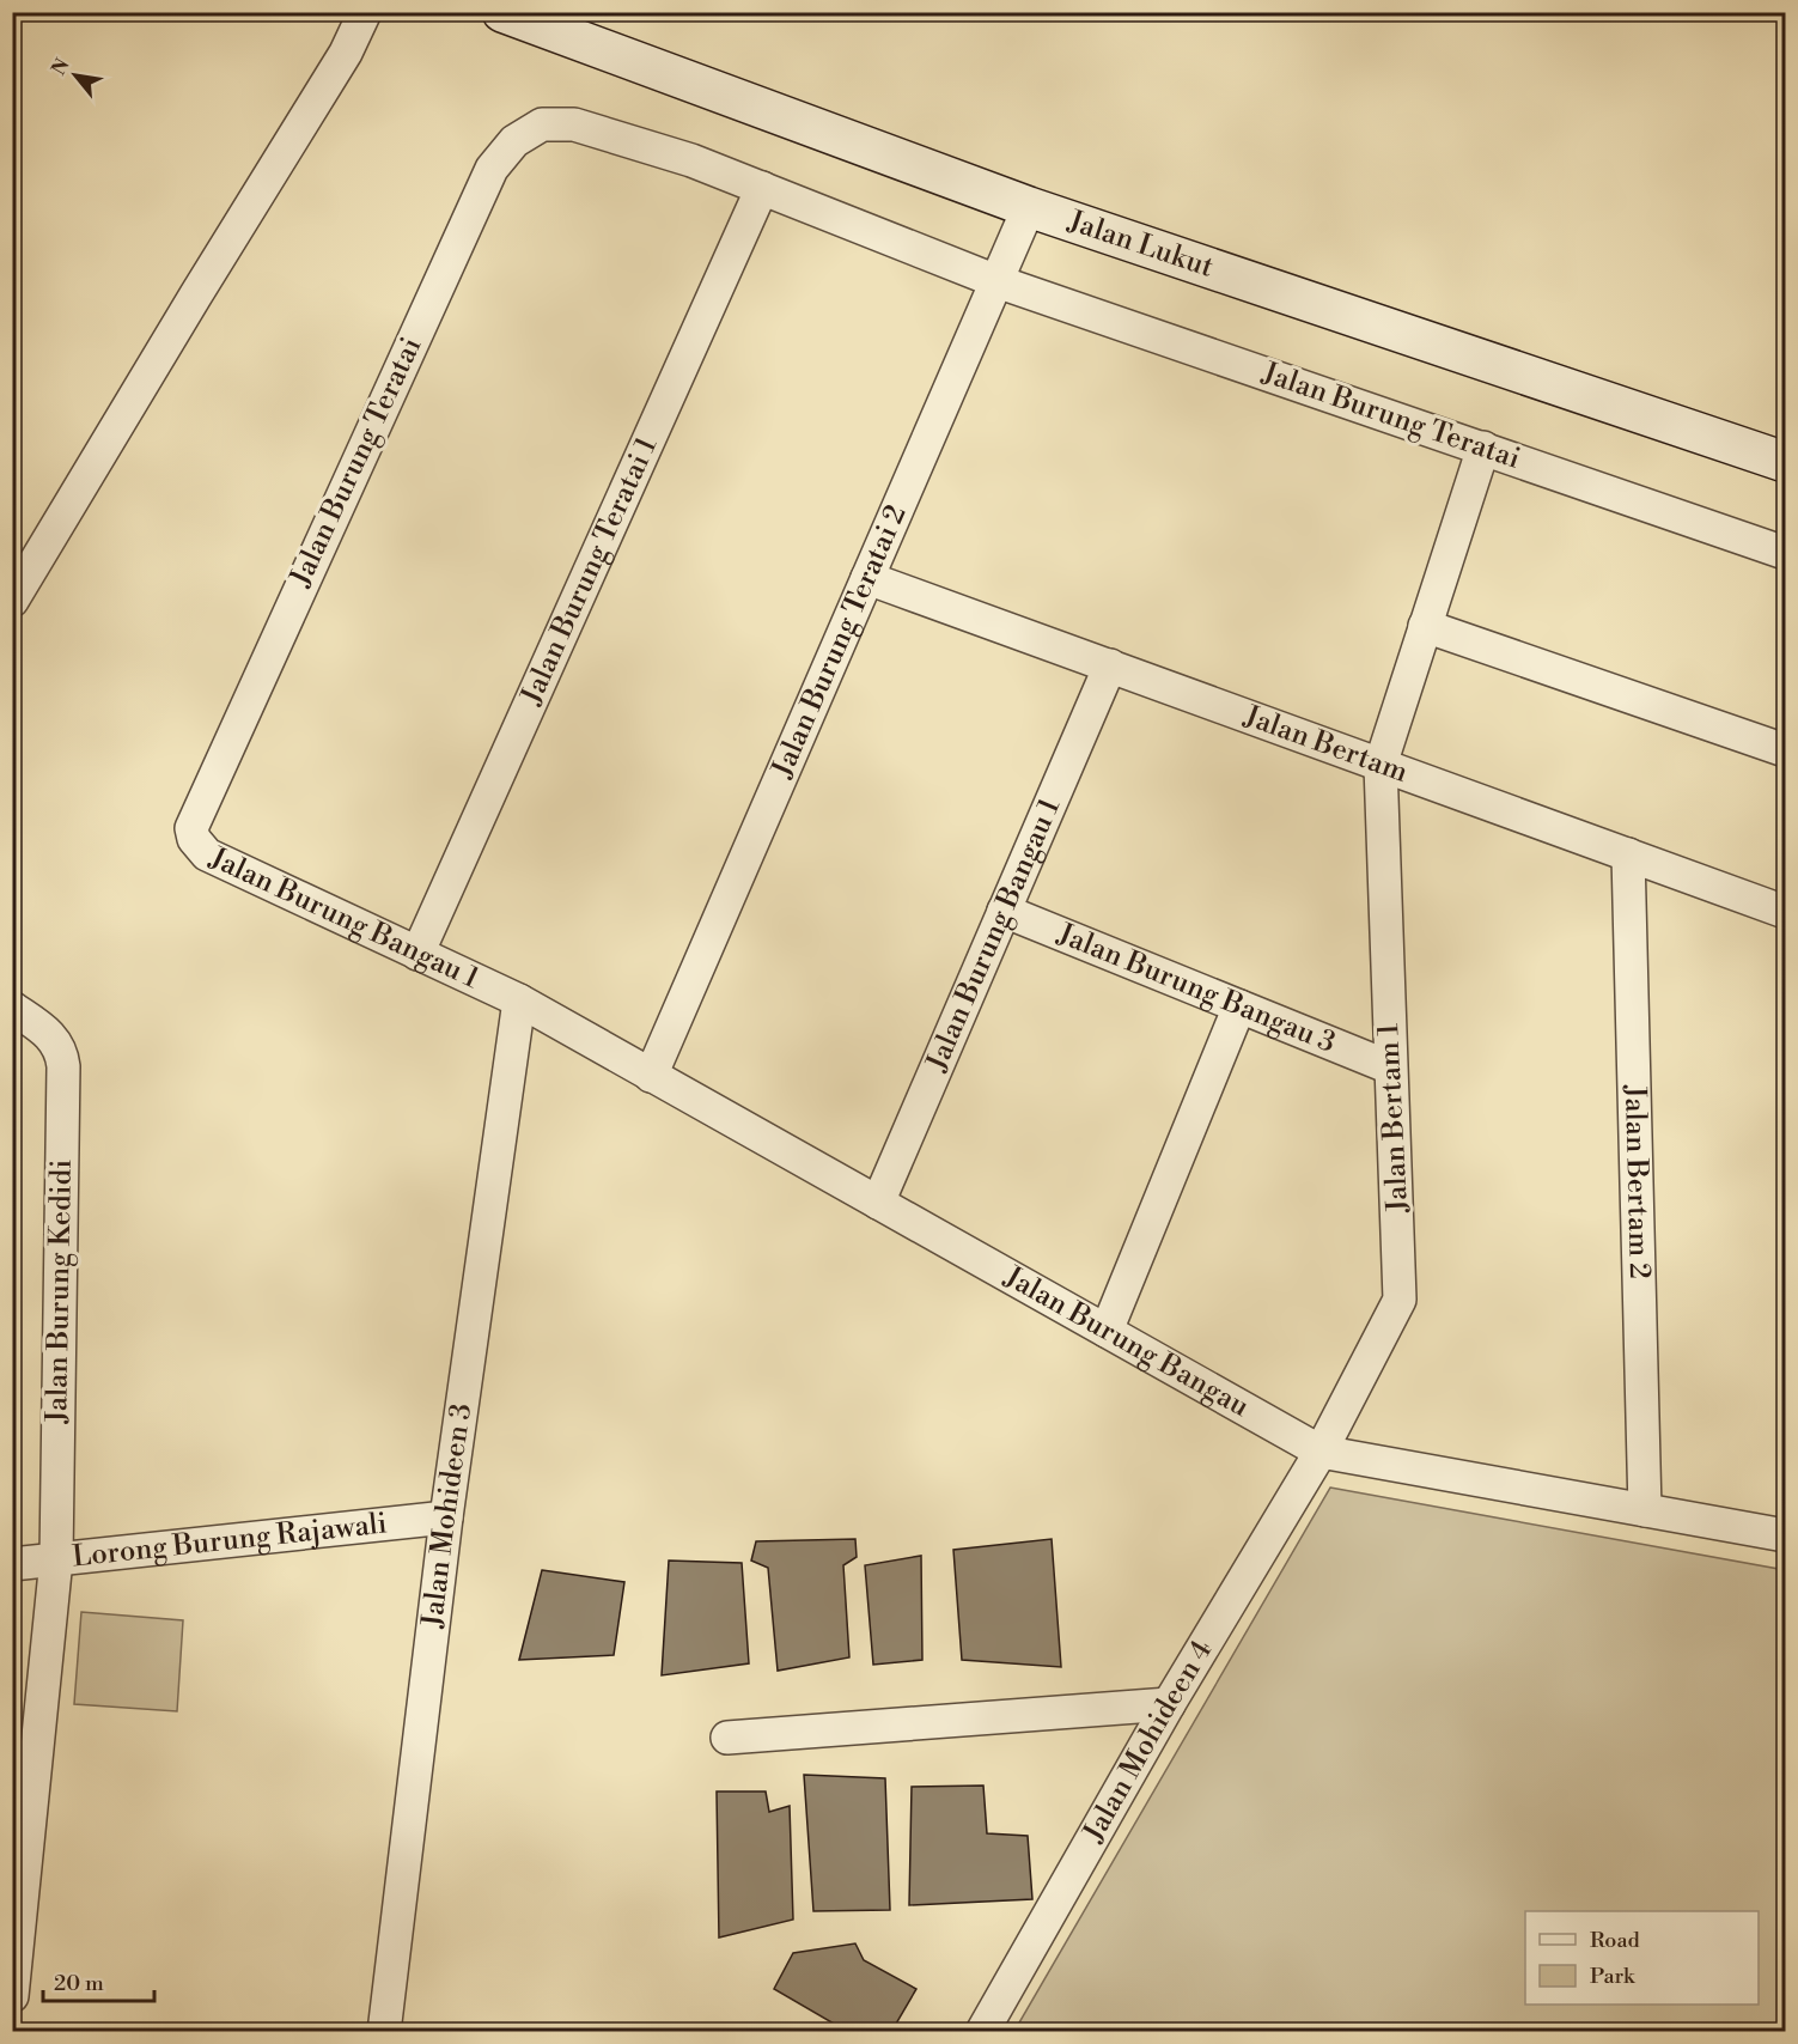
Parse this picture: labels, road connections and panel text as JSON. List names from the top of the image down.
{
  "streets": {
    "main road": ["Jalan Lukut"],
    "street": [
      "Jalan Burung Teratai",
      "Jalan Burung Teratai 1",
      "Jalan Burung Teratai 2",
      "Jalan Bertam",
      "Jalan Burung Bangau 1",
      "Jalan Burung Bangau 3",
      "Jalan Bertam 1",
      "Jalan Bertam 2",
      "Jalan Burung Kedidi",
      "Jalan Burung Bangau",
      "Jalan Mohideen 3",
      "Lorong Burung Rajawali",
      "Jalan Mohideen 4"
    ]
  },
  "crossings": [
    ["Jalan Lukut", "Jalan Burung Teratai 2"],
    ["Jalan Burung Teratai", "Jalan Burung Teratai 1"],
    ["Jalan Burung Teratai", "Jalan Burung Teratai 2"],
    ["Jalan Burung Teratai", "Jalan Burung Bangau 1"],
    ["Jalan Burung Teratai", "Jalan Bertam 1"],
    ["Jalan Burung Teratai 1", "Jalan Burung Bangau 1"],
    ["Jalan Burung Teratai 2", "Jalan Bertam"],
    ["Jalan Burung Teratai 2", "Jalan Burung Bangau"],
    ["Jalan Bertam", "Jalan Burung Bangau 1"],
    ["Jalan Bertam", "Jalan Bertam 1"],
    ["Jalan Bertam", "Jalan Bertam 2"],
    ["Jalan Burung Bangau 1", "Jalan Burung Bangau 3"],
    ["Jalan Burung Bangau 1", "Jalan Burung Bangau"],
    ["Jalan Burung Bangau 1", "Jalan Mohideen 3"],
    ["Jalan Burung Bangau 3", "Jalan Bertam 1"],
    ["Jalan Bertam 1", "Jalan Burung Bangau"],
    ["Jalan Bertam 1", "Jalan Mohideen 4"],
    ["Jalan Bertam 2", "Jalan Burung Bangau"],
    ["Jalan Burung Kedidi", "Lorong Burung Rajawali"],
    ["Jalan Burung Bangau", "Jalan Mohideen 3"],
    ["Jalan Burung Bangau", "Jalan Mohideen 4"],
    ["Jalan Mohideen 3", "Lorong Burung Rajawali"]
  ],
  "legend": ["Road", "Park"],
  "scale_bar": "20 m",
  "north": "top left"
}
